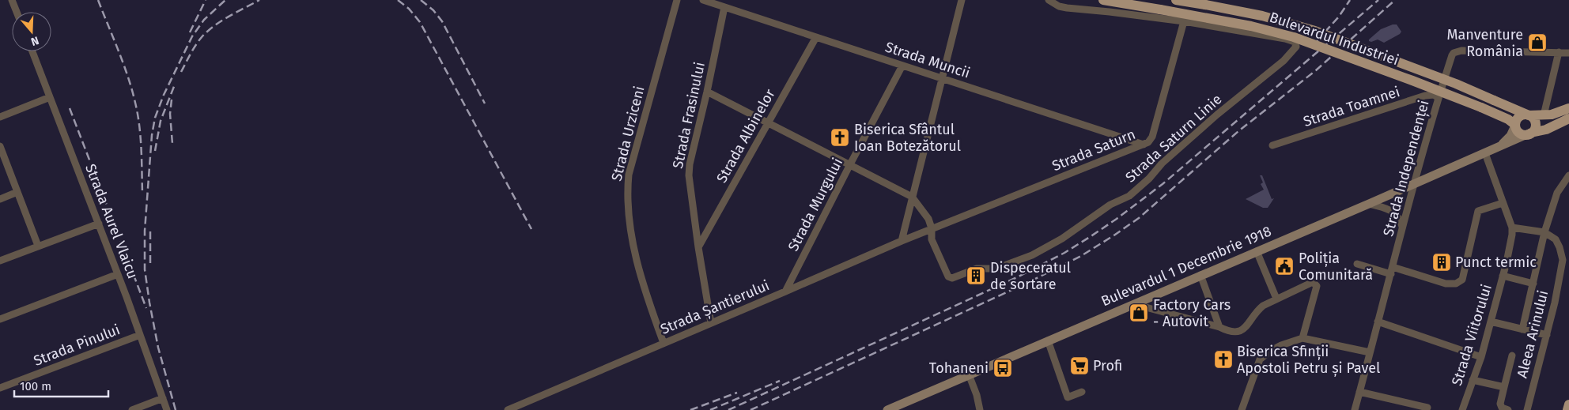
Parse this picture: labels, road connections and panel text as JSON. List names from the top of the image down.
{
  "streets": {
    "main road": ["Bulevardul Industriei", "Bulevardul 1 Decembrie 1918"],
    "street": [
      "Strada Muncii",
      "Strada Toamnei",
      "Strada Frasinului",
      "Strada Urziceni",
      "Strada Albinelor",
      "Strada Saturn Linie",
      "Strada Saturn",
      "Strada Independenței",
      "Strada Murgului",
      "Strada Aurel Vlaicu",
      "Strada Șantierului",
      "Aleea Arinului",
      "Strada Viitorului",
      "Strada Pinului"
    ]
  },
  "crossings": [
    ["Bulevardul Industriei", "Bulevardul 1 Decembrie 1918"],
    ["Strada Muncii", "Strada Frasinului"],
    ["Strada Muncii", "Strada Albinelor"],
    ["Strada Muncii", "Strada Saturn"],
    ["Strada Muncii", "Strada Murgului"],
    ["Strada Toamnei", "Strada Independenței"],
    ["Strada Frasinului", "Strada Albinelor"],
    ["Strada Frasinului", "Strada Șantierului"],
    ["Strada Urziceni", "Strada Șantierului"],
    ["Strada Saturn Linie", "Strada Saturn"],
    ["Strada Saturn Linie", "Strada Șantierului"],
    ["Strada Saturn", "Strada Șantierului"],
    ["Strada Independenței", "Bulevardul 1 Decembrie 1918"],
    ["Strada Murgului", "Strada Șantierului"],
    ["Strada Aurel Vlaicu", "Strada Pinului"],
    ["Bulevardul 1 Decembrie 1918", "Strada Viitorului"]
  ],
  "places": {
    "shop": ["Manventure România", "Factory Cars - Autovit"],
    "church": ["Biserica Sfântul Ioan Botezătorul", "Biserica Sfinții Apostoli Petru și Pavel"],
    "building": ["Punct termic", "Dispeceratul de sortare"],
    "public building": ["Poliția Comunitară"],
    "supermarket": ["Profi"],
    "bus stop": ["Tohaneni"]
  },
  "scale_bar": "100 m",
  "north": "bottom"
}
